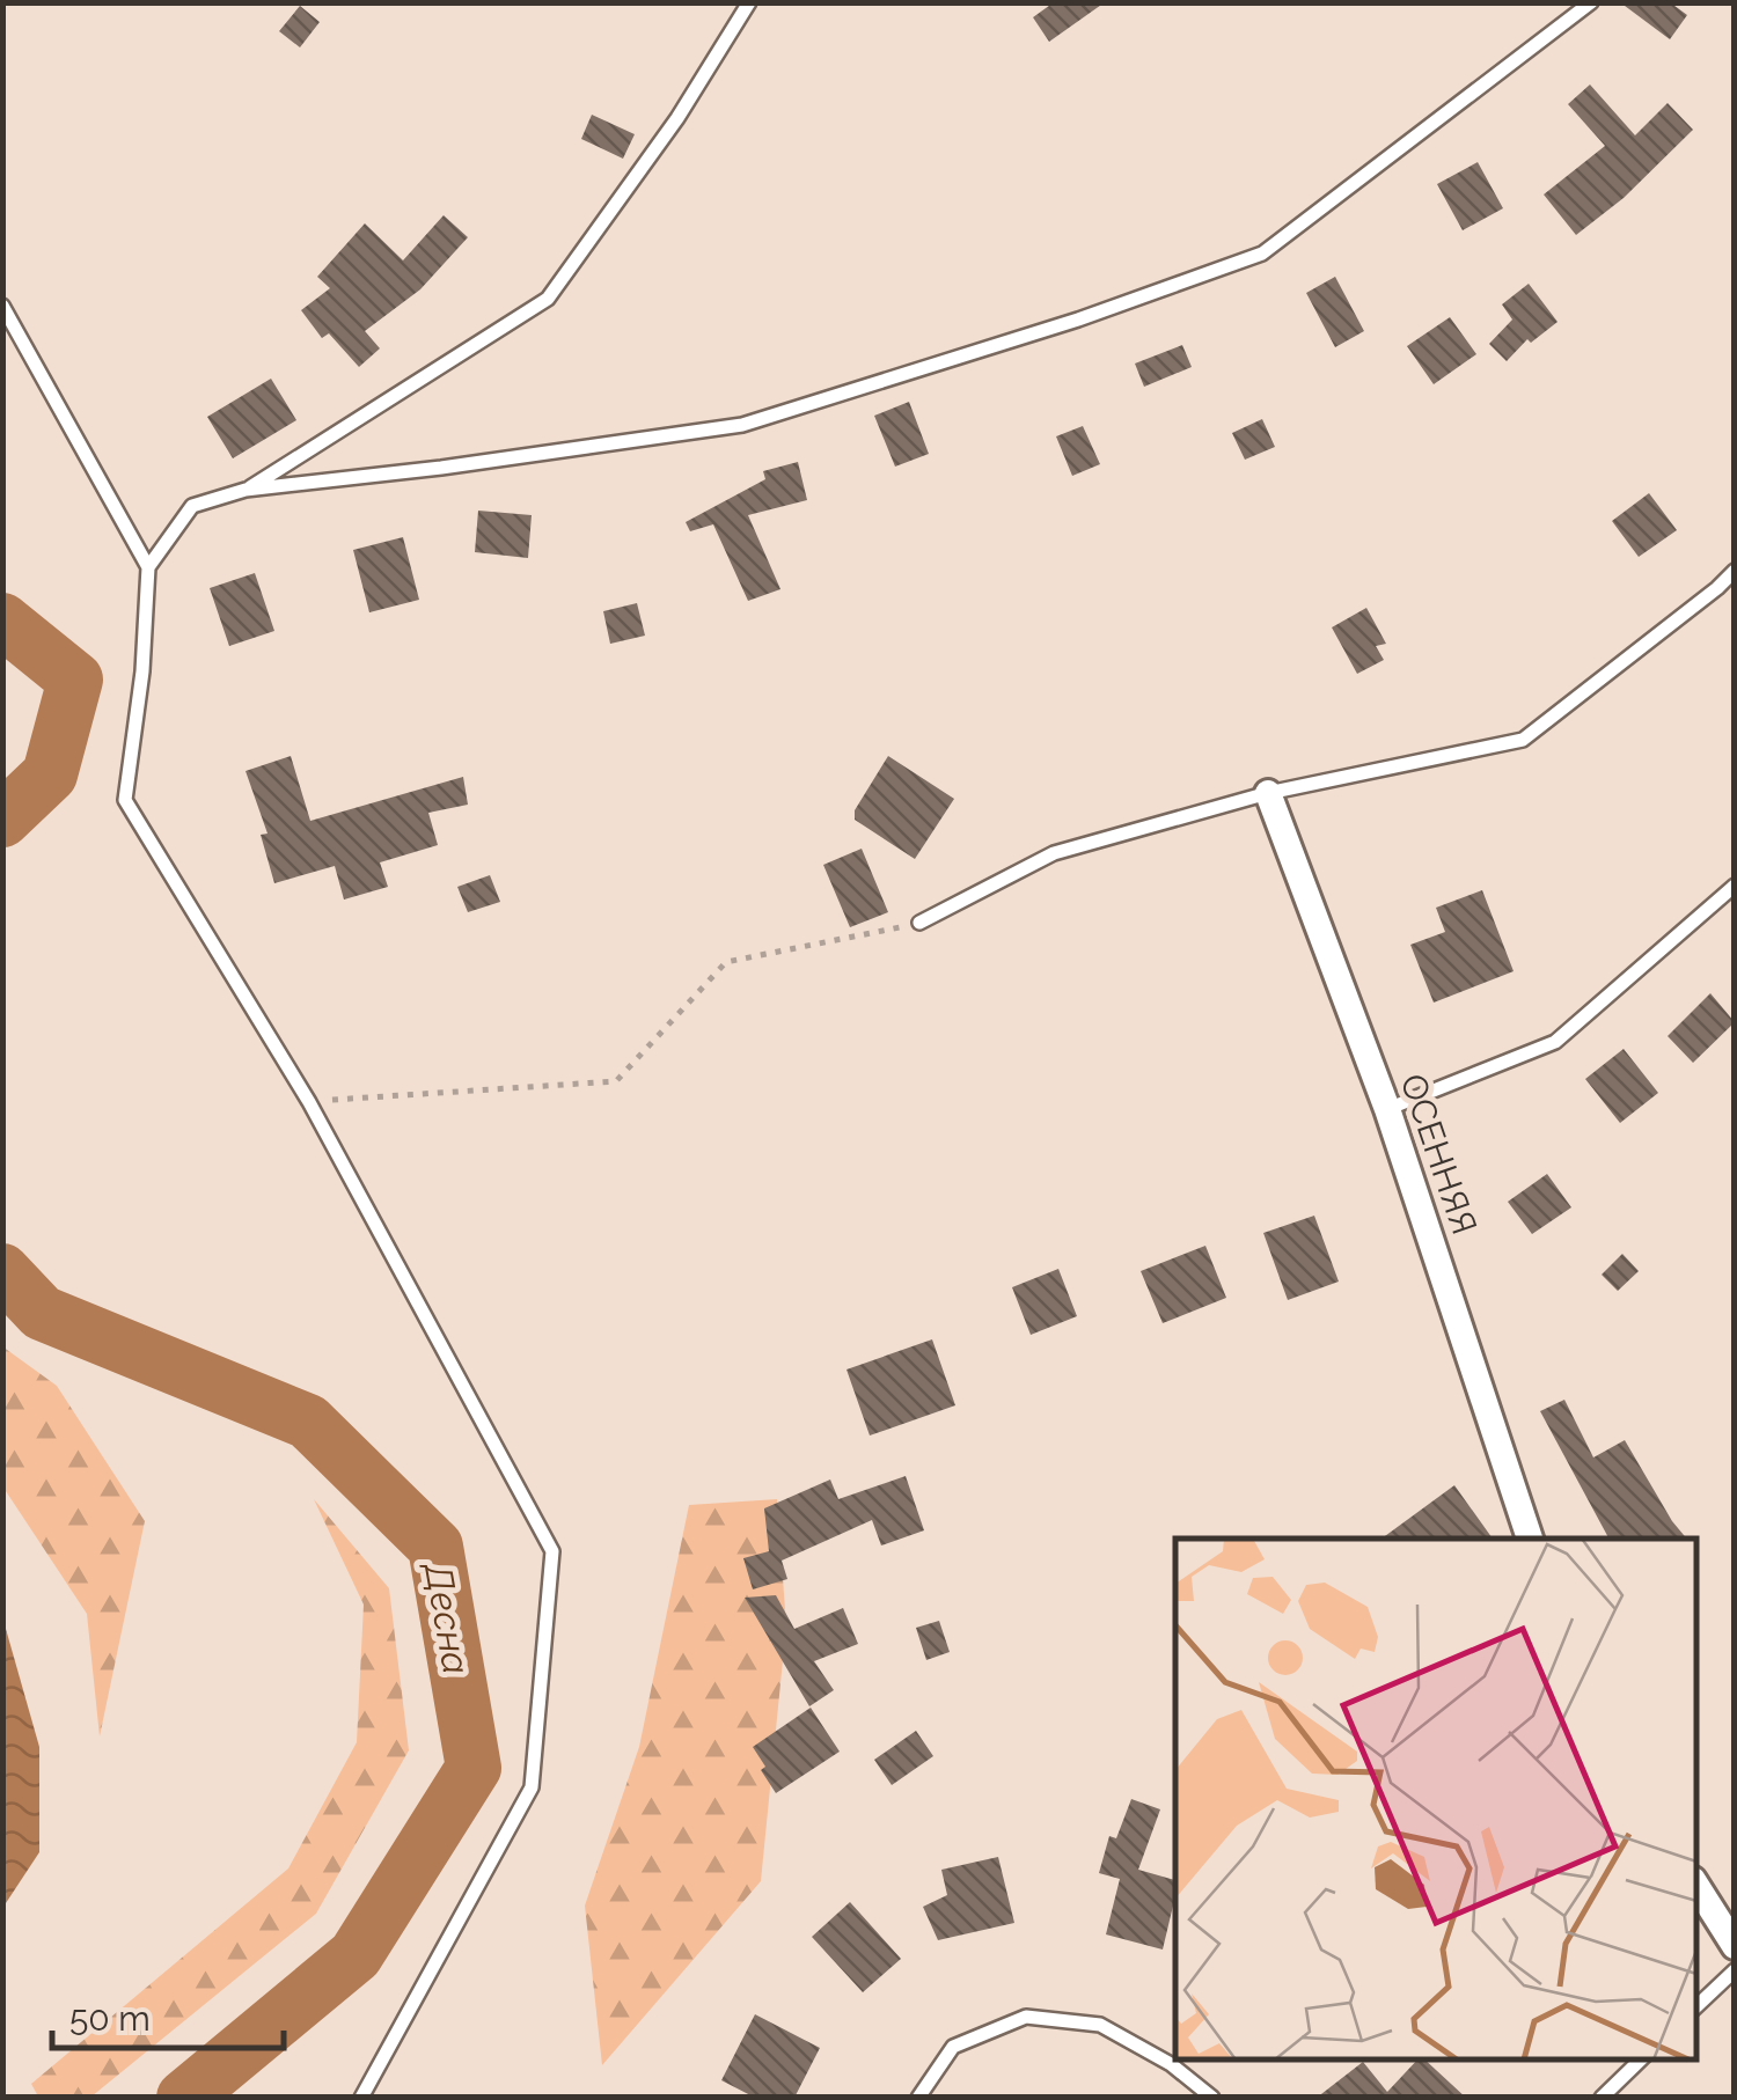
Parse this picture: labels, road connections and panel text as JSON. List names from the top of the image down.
{
  "streets": {
    "street": ["ОСЕННЯЯ"]
  },
  "water": ["Десна"],
  "scale_bar": "50 m"
}
